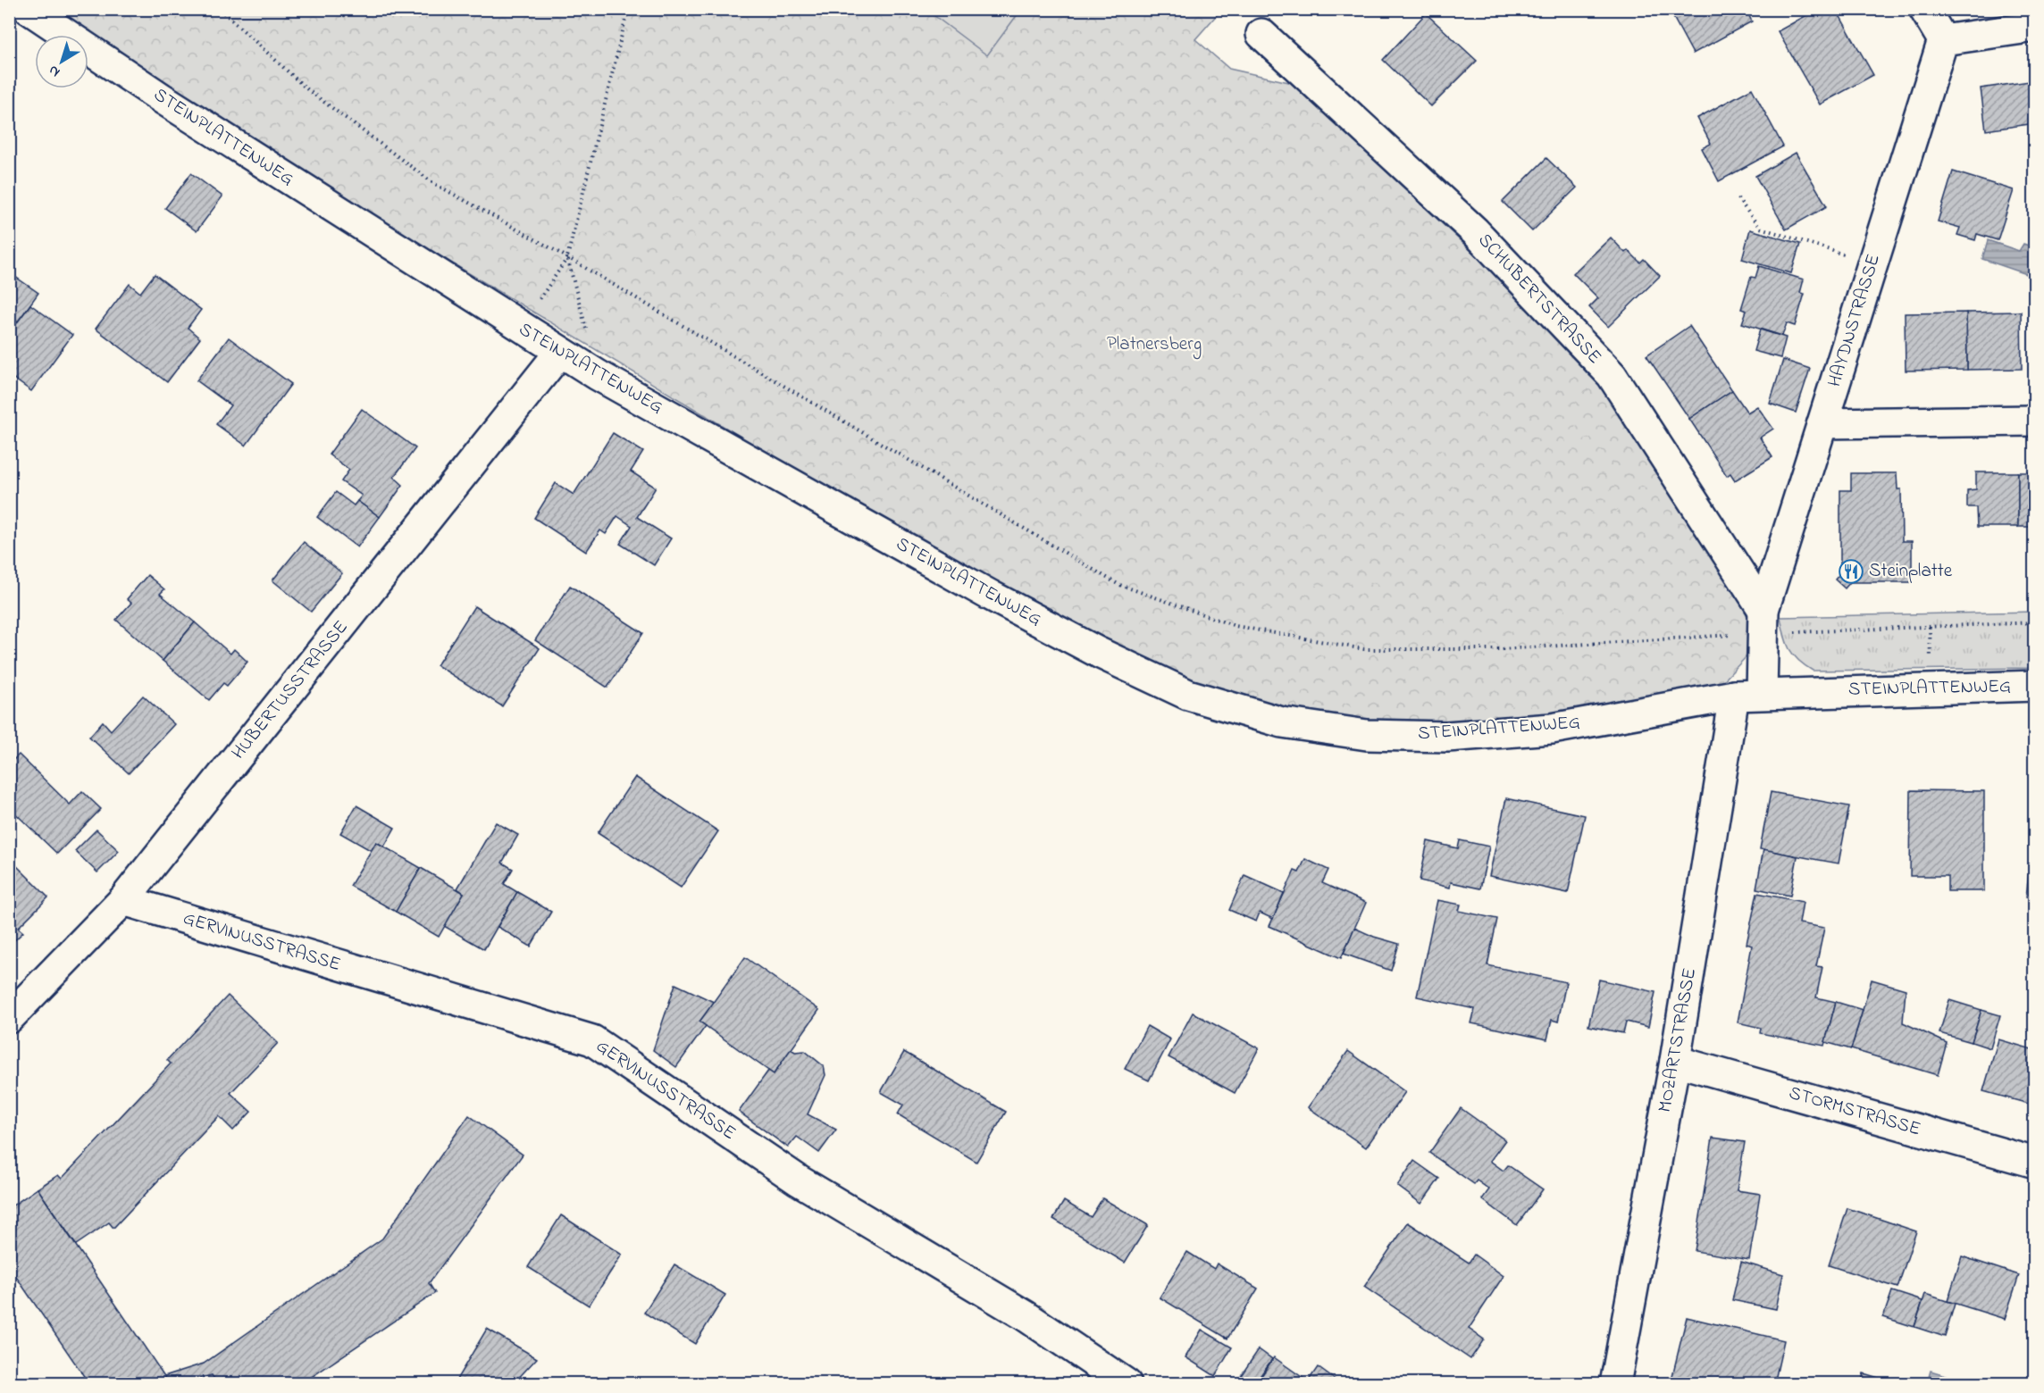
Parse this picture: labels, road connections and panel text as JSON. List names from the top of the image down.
{
  "streets": {
    "street": [
      "STEINPLATTENWEG",
      "SCHUBERTSTRASSE",
      "HAYDNSTRASSE",
      "HUBERTUSSTRASSE",
      "GERVINUSSTRASSE",
      "MOZARTSTRASSE",
      "STORMSTRASSE"
    ]
  },
  "crossings": [
    ["STEINPLATTENWEG", "HAYDNSTRASSE"],
    ["STEINPLATTENWEG", "HUBERTUSSTRASSE"],
    ["STEINPLATTENWEG", "MOZARTSTRASSE"],
    ["SCHUBERTSTRASSE", "HAYDNSTRASSE"],
    ["HAYDNSTRASSE", "MOZARTSTRASSE"],
    ["HUBERTUSSTRASSE", "GERVINUSSTRASSE"],
    ["MOZARTSTRASSE", "STORMSTRASSE"]
  ],
  "parks": ["Platnersberg"],
  "places": {
    "restaurant": ["Steinplatte"]
  },
  "north": "bottom left"
}
